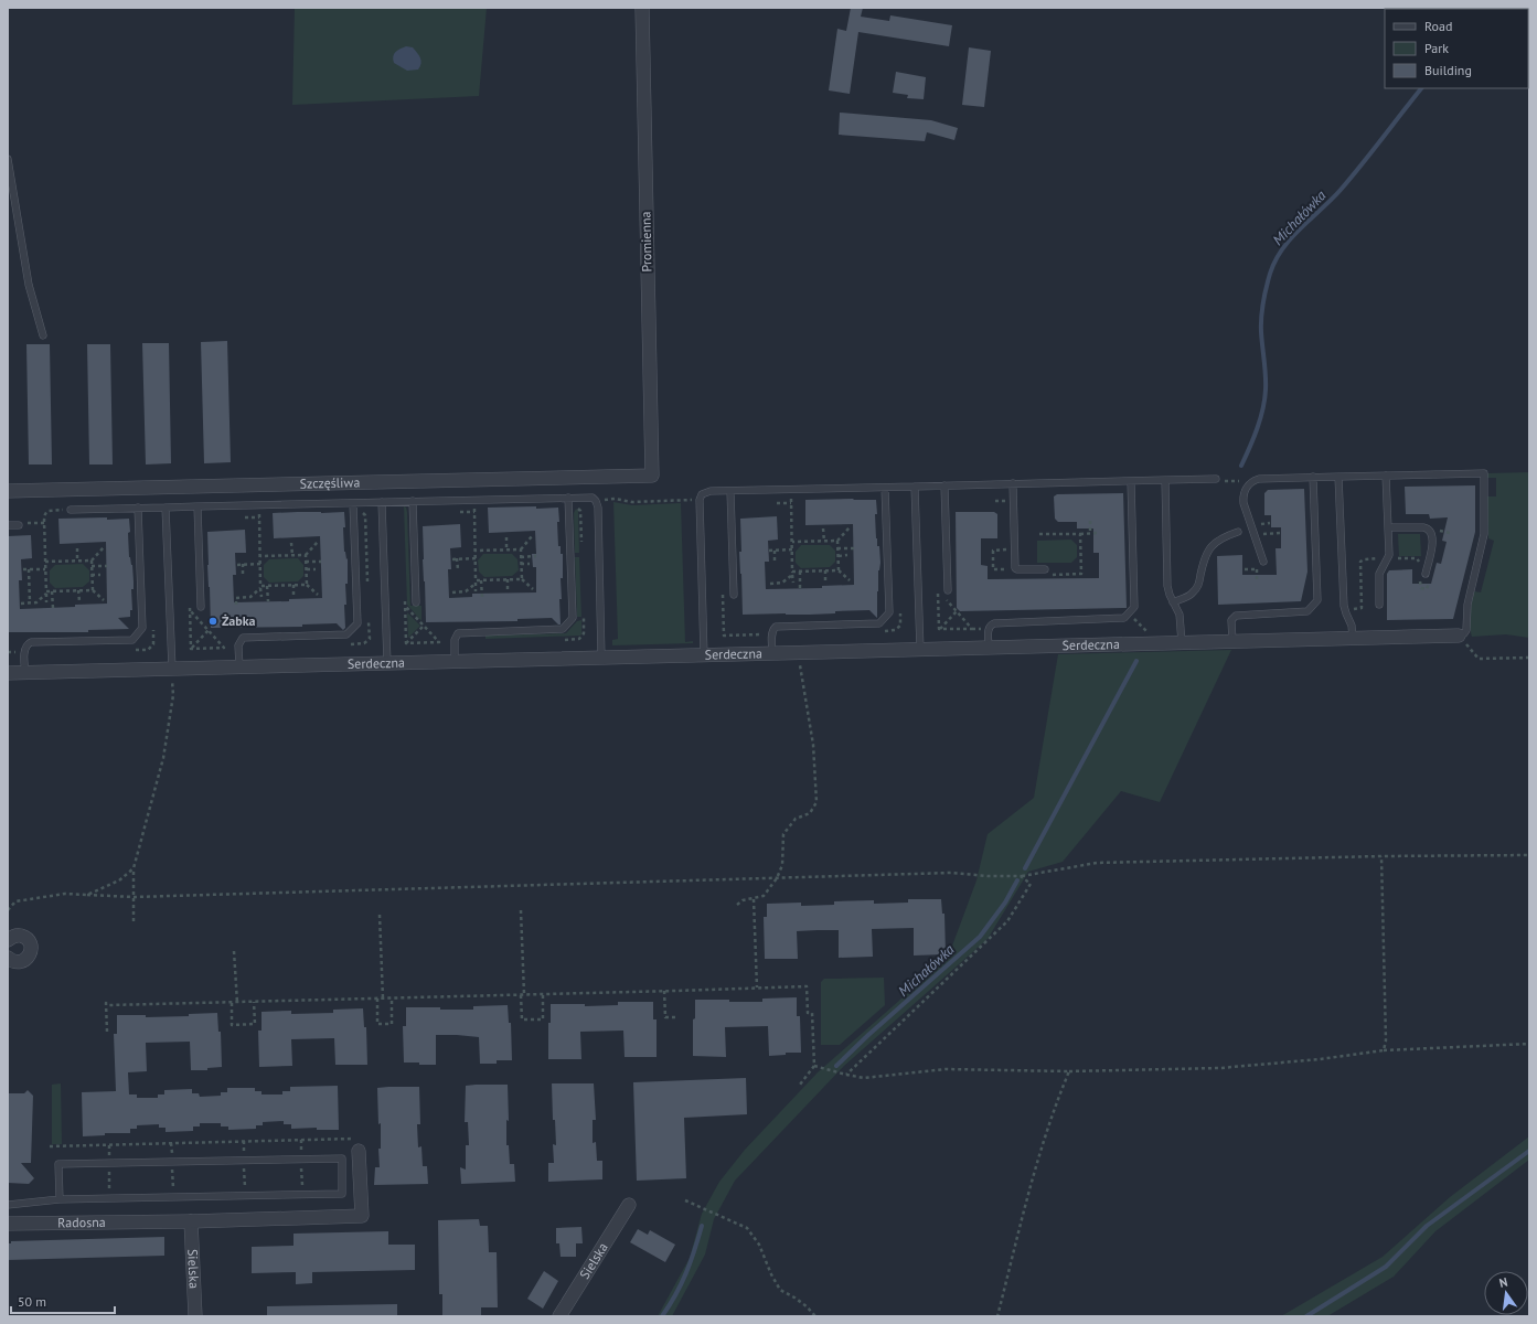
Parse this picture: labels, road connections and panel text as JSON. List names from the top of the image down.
{
  "streets": {
    "street": [
      "Promienna",
      "Szczęśliwa",
      "Serdeczna",
      "Radosna",
      "Sielska"
    ]
  },
  "crossings": [
    ["Promienna", "Szczęśliwa"],
    ["Radosna", "Sielska"]
  ],
  "water": ["Michałówka"],
  "places": ["Żabka"],
  "legend": ["Road", "Park", "Building"],
  "scale_bar": "50 m",
  "north": "top"
}
